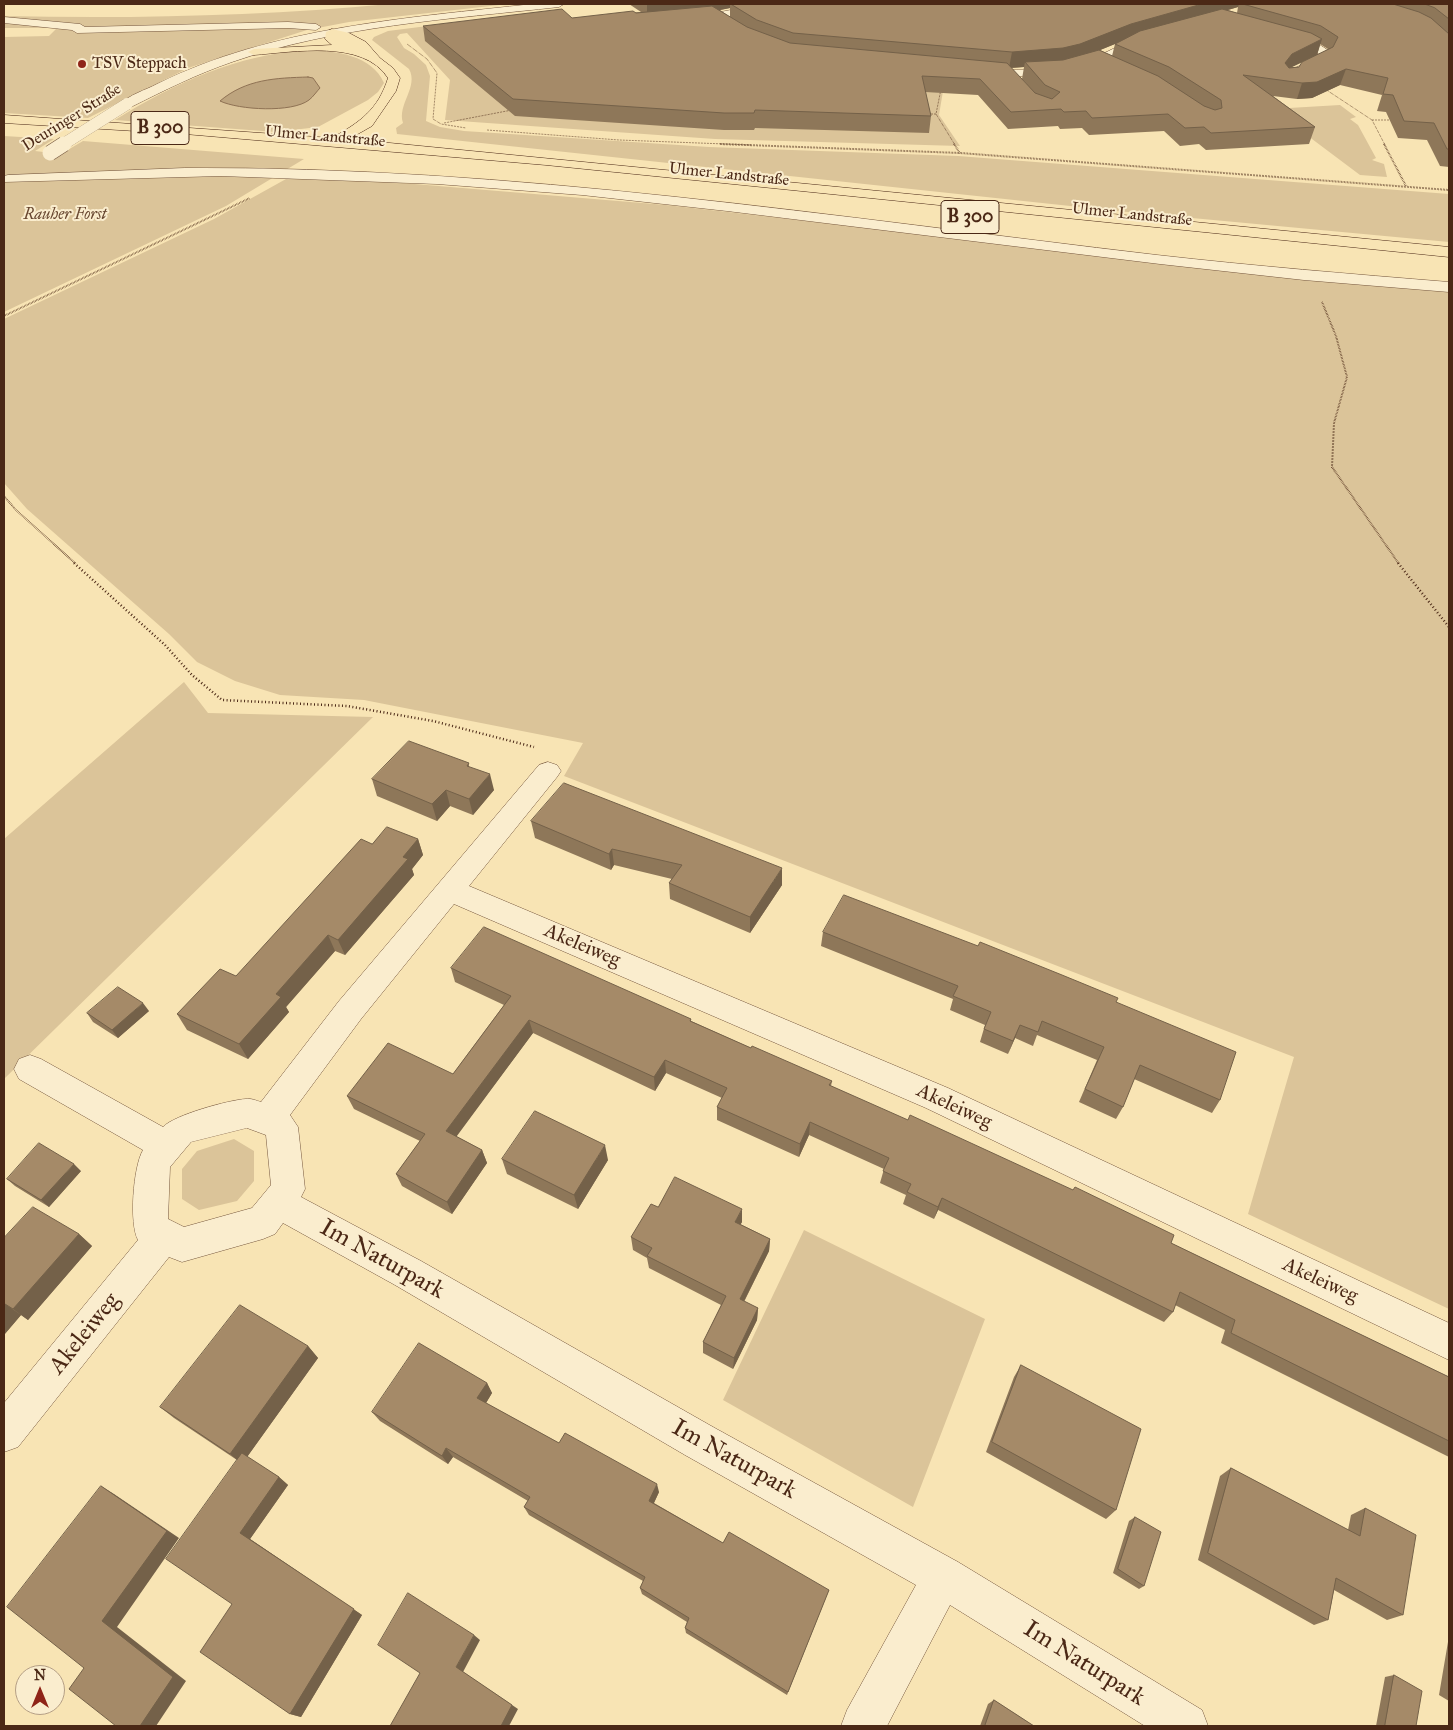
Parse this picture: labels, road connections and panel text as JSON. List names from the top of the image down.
{
  "streets": {
    "main road": ["B 300", "Ulmer Landstraße"],
    "street": ["Deuringer Straße", "Akeleiweg", "Im Naturpark"]
  },
  "crossings": [
    ["Akeleiweg", "Im Naturpark"]
  ],
  "parks": ["Rauher Forst"],
  "places": ["TSV Steppach"],
  "north": "top"
}
